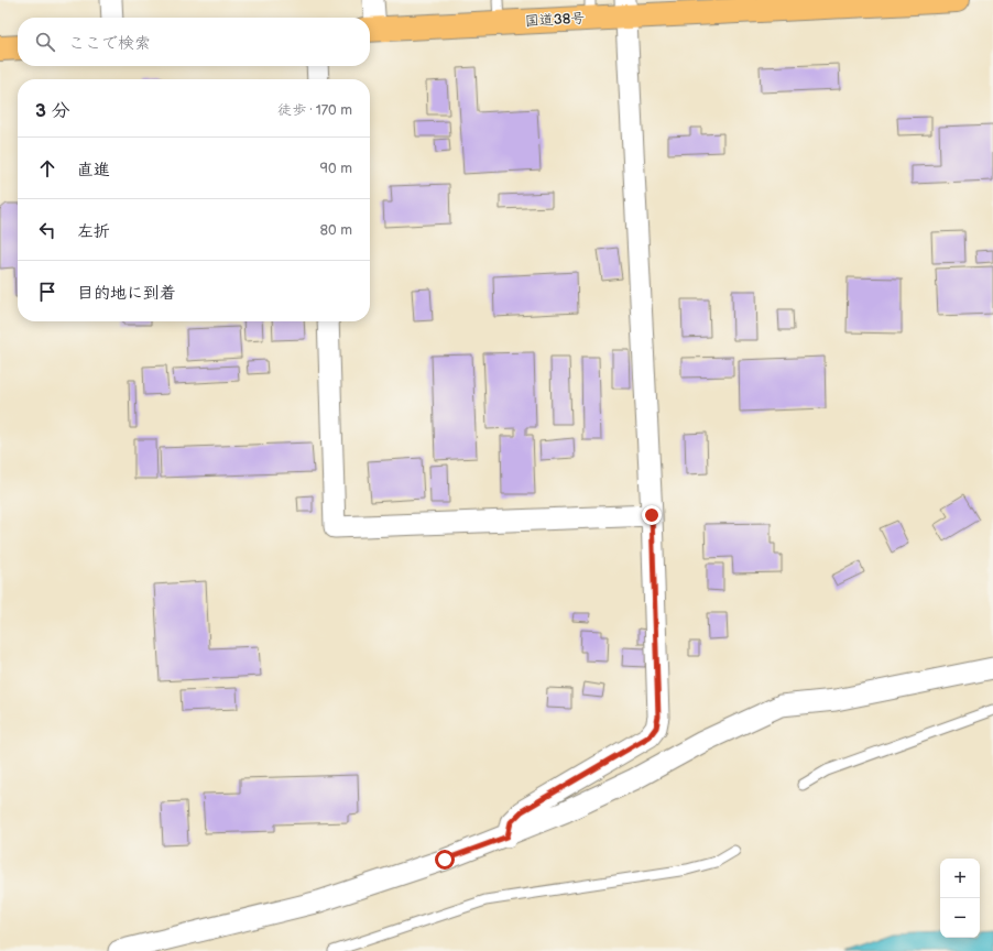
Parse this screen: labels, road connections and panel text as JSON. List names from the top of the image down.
{
  "streets": {
    "highway": ["国道38号"]
  },
  "page": {
    "search": "ここで検索",
    "heading": ["3 分", "徒歩 · 170 m"],
    "list": [
      ["直進", "90 m"],
      ["左折", "80 m"],
      "目的地に到着"
    ],
    "map_buttons": ["+", "−"]
  }
}
